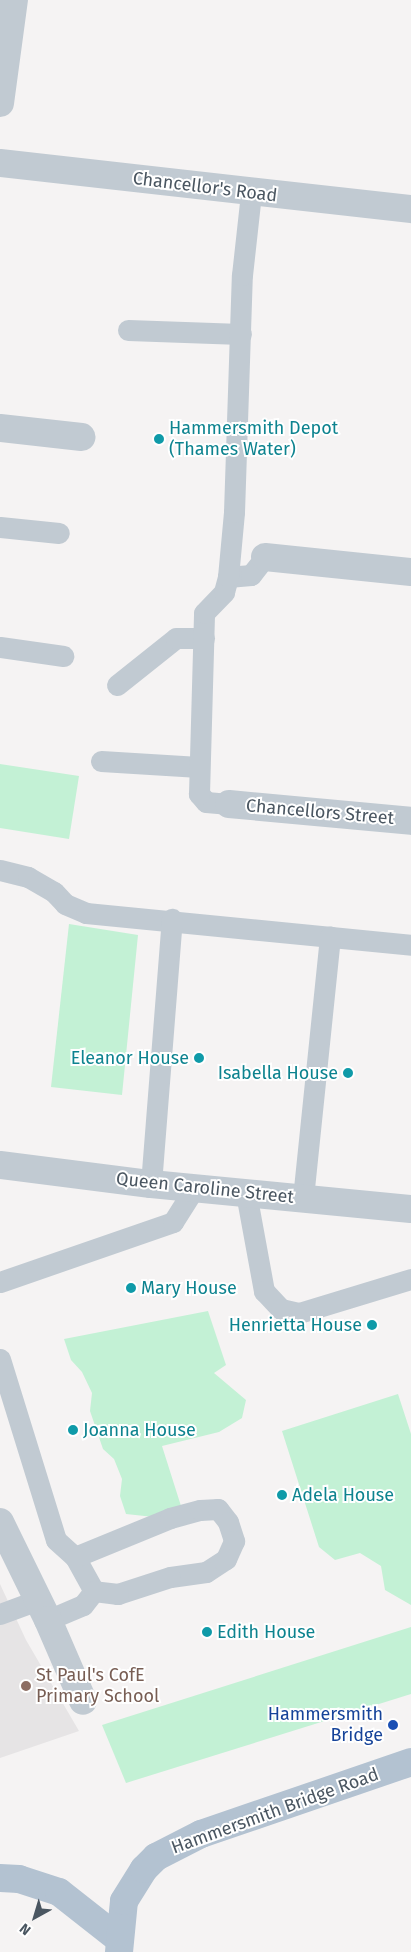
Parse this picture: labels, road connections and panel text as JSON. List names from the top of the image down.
{
  "streets": {
    "main road": ["Hammersmith Bridge Road"],
    "street": ["Chancellor's Road", "Chancellors Street", "Queen Caroline Street"]
  },
  "places": [
    "Hammersmith Depot (Thames Water)",
    "Eleanor House",
    "Isabella House",
    "Mary House",
    "Henrietta House",
    "Joanna House",
    "Adela House",
    "Edith House",
    "St Paul's CofE Primary School",
    "Hammersmith Bridge"
  ],
  "north": "bottom left"
}
